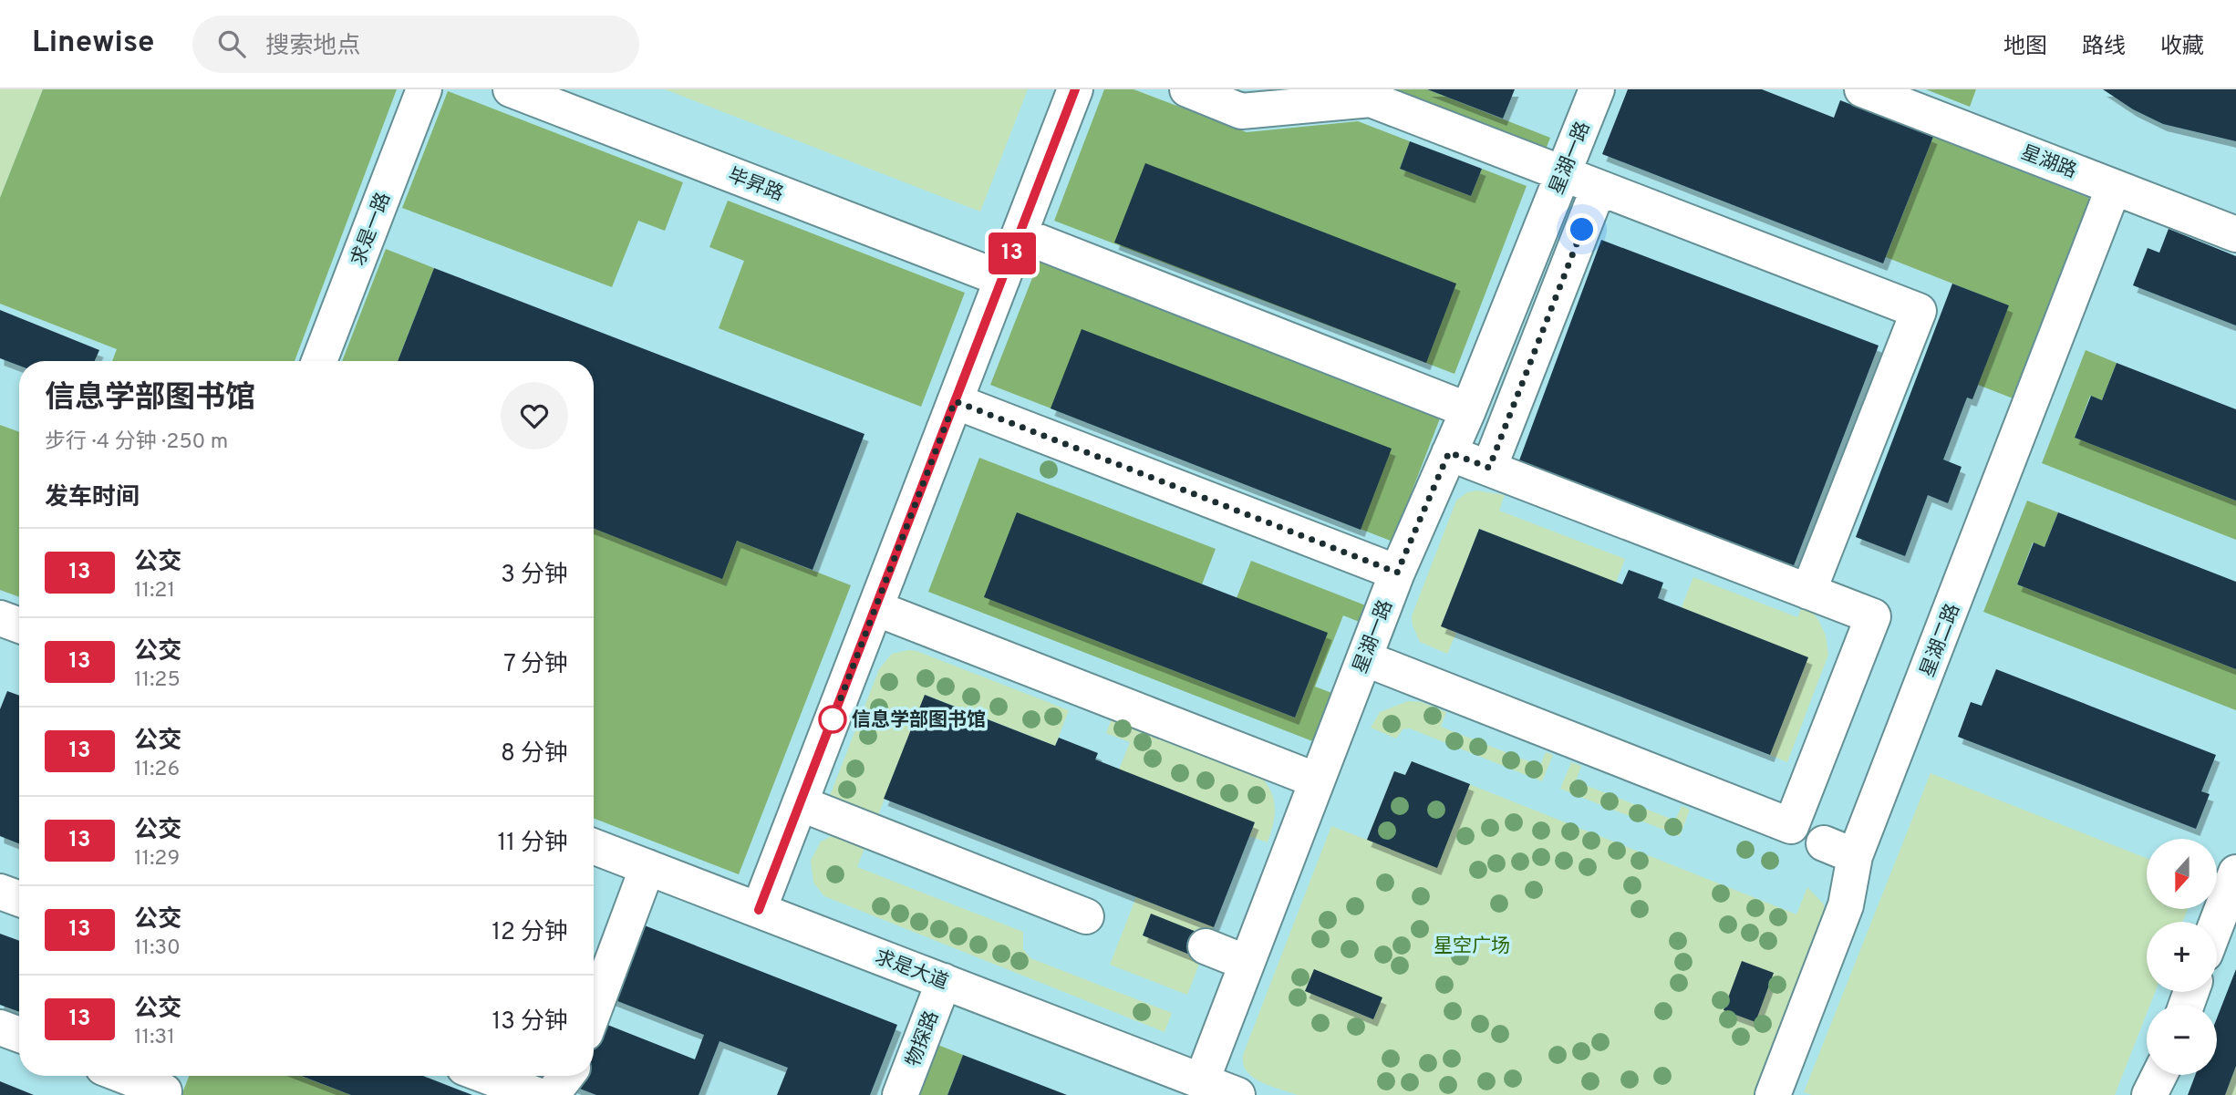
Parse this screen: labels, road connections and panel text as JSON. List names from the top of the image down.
{
  "streets": {
    "street": [
      "星湖一路",
      "星湖路",
      "毕昇路",
      "求是一路",
      "星湖二路",
      "求是大道",
      "物探路"
    ]
  },
  "crossings": [
    ["星湖一路", "求是大道"],
    ["星湖路", "星湖二路"],
    ["求是大道", "物探路"]
  ],
  "parks": ["星空广场"],
  "places": ["信息学部图书馆"],
  "lines": ["bus line 13"],
  "north": "bottom",
  "page": {
    "header": "Linewise",
    "search": "搜索地点",
    "nav": ["地图", "路线", "收藏"],
    "on_map": "13",
    "heading": [
      ["信息学部图书馆", "步行 · 4 分钟 · 250 m"],
      "发车时间"
    ],
    "list": [
      {
        "mark": "13",
        "name": "公交",
        "note": "11:21",
        "value": "3 分钟"
      },
      {
        "mark": "13",
        "name": "公交",
        "note": "11:25",
        "value": "7 分钟"
      },
      {
        "mark": "13",
        "name": "公交",
        "note": "11:26",
        "value": "8 分钟"
      },
      {
        "mark": "13",
        "name": "公交",
        "note": "11:29",
        "value": "11 分钟"
      },
      {
        "mark": "13",
        "name": "公交",
        "note": "11:30",
        "value": "12 分钟"
      },
      {
        "mark": "13",
        "name": "公交",
        "note": "11:31",
        "value": "13 分钟"
      }
    ],
    "map_buttons": ["+", "−"]
  }
}
